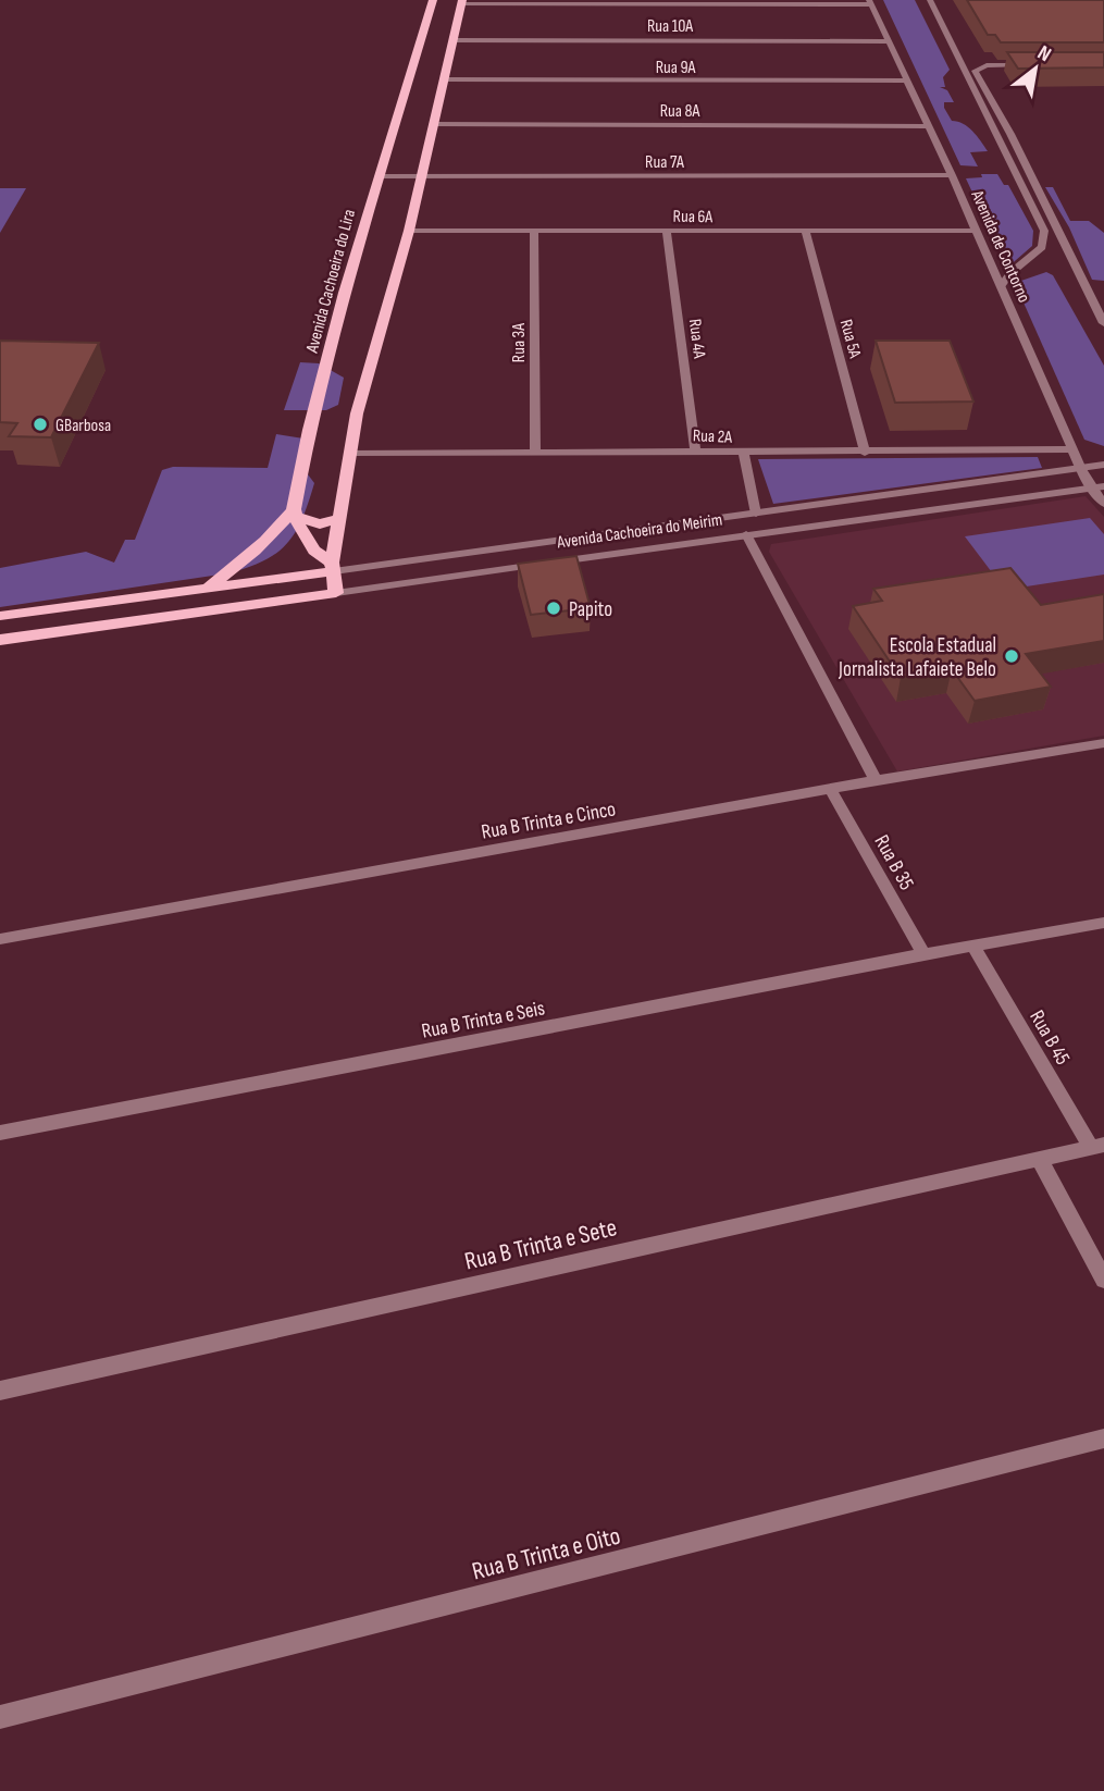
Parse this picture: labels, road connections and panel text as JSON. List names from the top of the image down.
{
  "streets": {
    "main road": ["Avenida Cachoeira do Lira", "Avenida Cachoeira do Meirim"],
    "street": [
      "Rua 10A",
      "Rua 9A",
      "Rua 8A",
      "Rua 7A",
      "Rua 6A",
      "Avenida de Contorno",
      "Rua 4A",
      "Rua 5A",
      "Rua 3A",
      "Rua 2A",
      "Rua B Trinta e Cinco",
      "Rua B 35",
      "Rua B Trinta e Seis",
      "Rua B 45",
      "Rua B Trinta e Sete",
      "Rua B Trinta e Oito"
    ]
  },
  "crossings": [
    ["Rua 10A", "Avenida de Contorno"],
    ["Rua 9A", "Avenida de Contorno"],
    ["Rua 8A", "Avenida de Contorno"],
    ["Rua 7A", "Avenida de Contorno"],
    ["Rua 7A", "Avenida Cachoeira do Lira"],
    ["Rua 6A", "Avenida de Contorno"],
    ["Rua 6A", "Rua 4A"],
    ["Rua 6A", "Rua 5A"],
    ["Rua 6A", "Rua 3A"],
    ["Avenida de Contorno", "Rua 2A"],
    ["Avenida de Contorno", "Avenida Cachoeira do Meirim"],
    ["Rua 4A", "Rua 2A"],
    ["Rua 5A", "Rua 2A"],
    ["Rua 3A", "Rua 2A"],
    ["Rua B Trinta e Cinco", "Rua B 35"],
    ["Rua B 35", "Rua B Trinta e Seis"],
    ["Rua B Trinta e Seis", "Rua B 45"],
    ["Rua B 45", "Rua B Trinta e Sete"]
  ],
  "places": ["GBarbosa", "Papito", "Escola Estadual Jornalista Lafaiete Belo"],
  "north": "top right"
}
